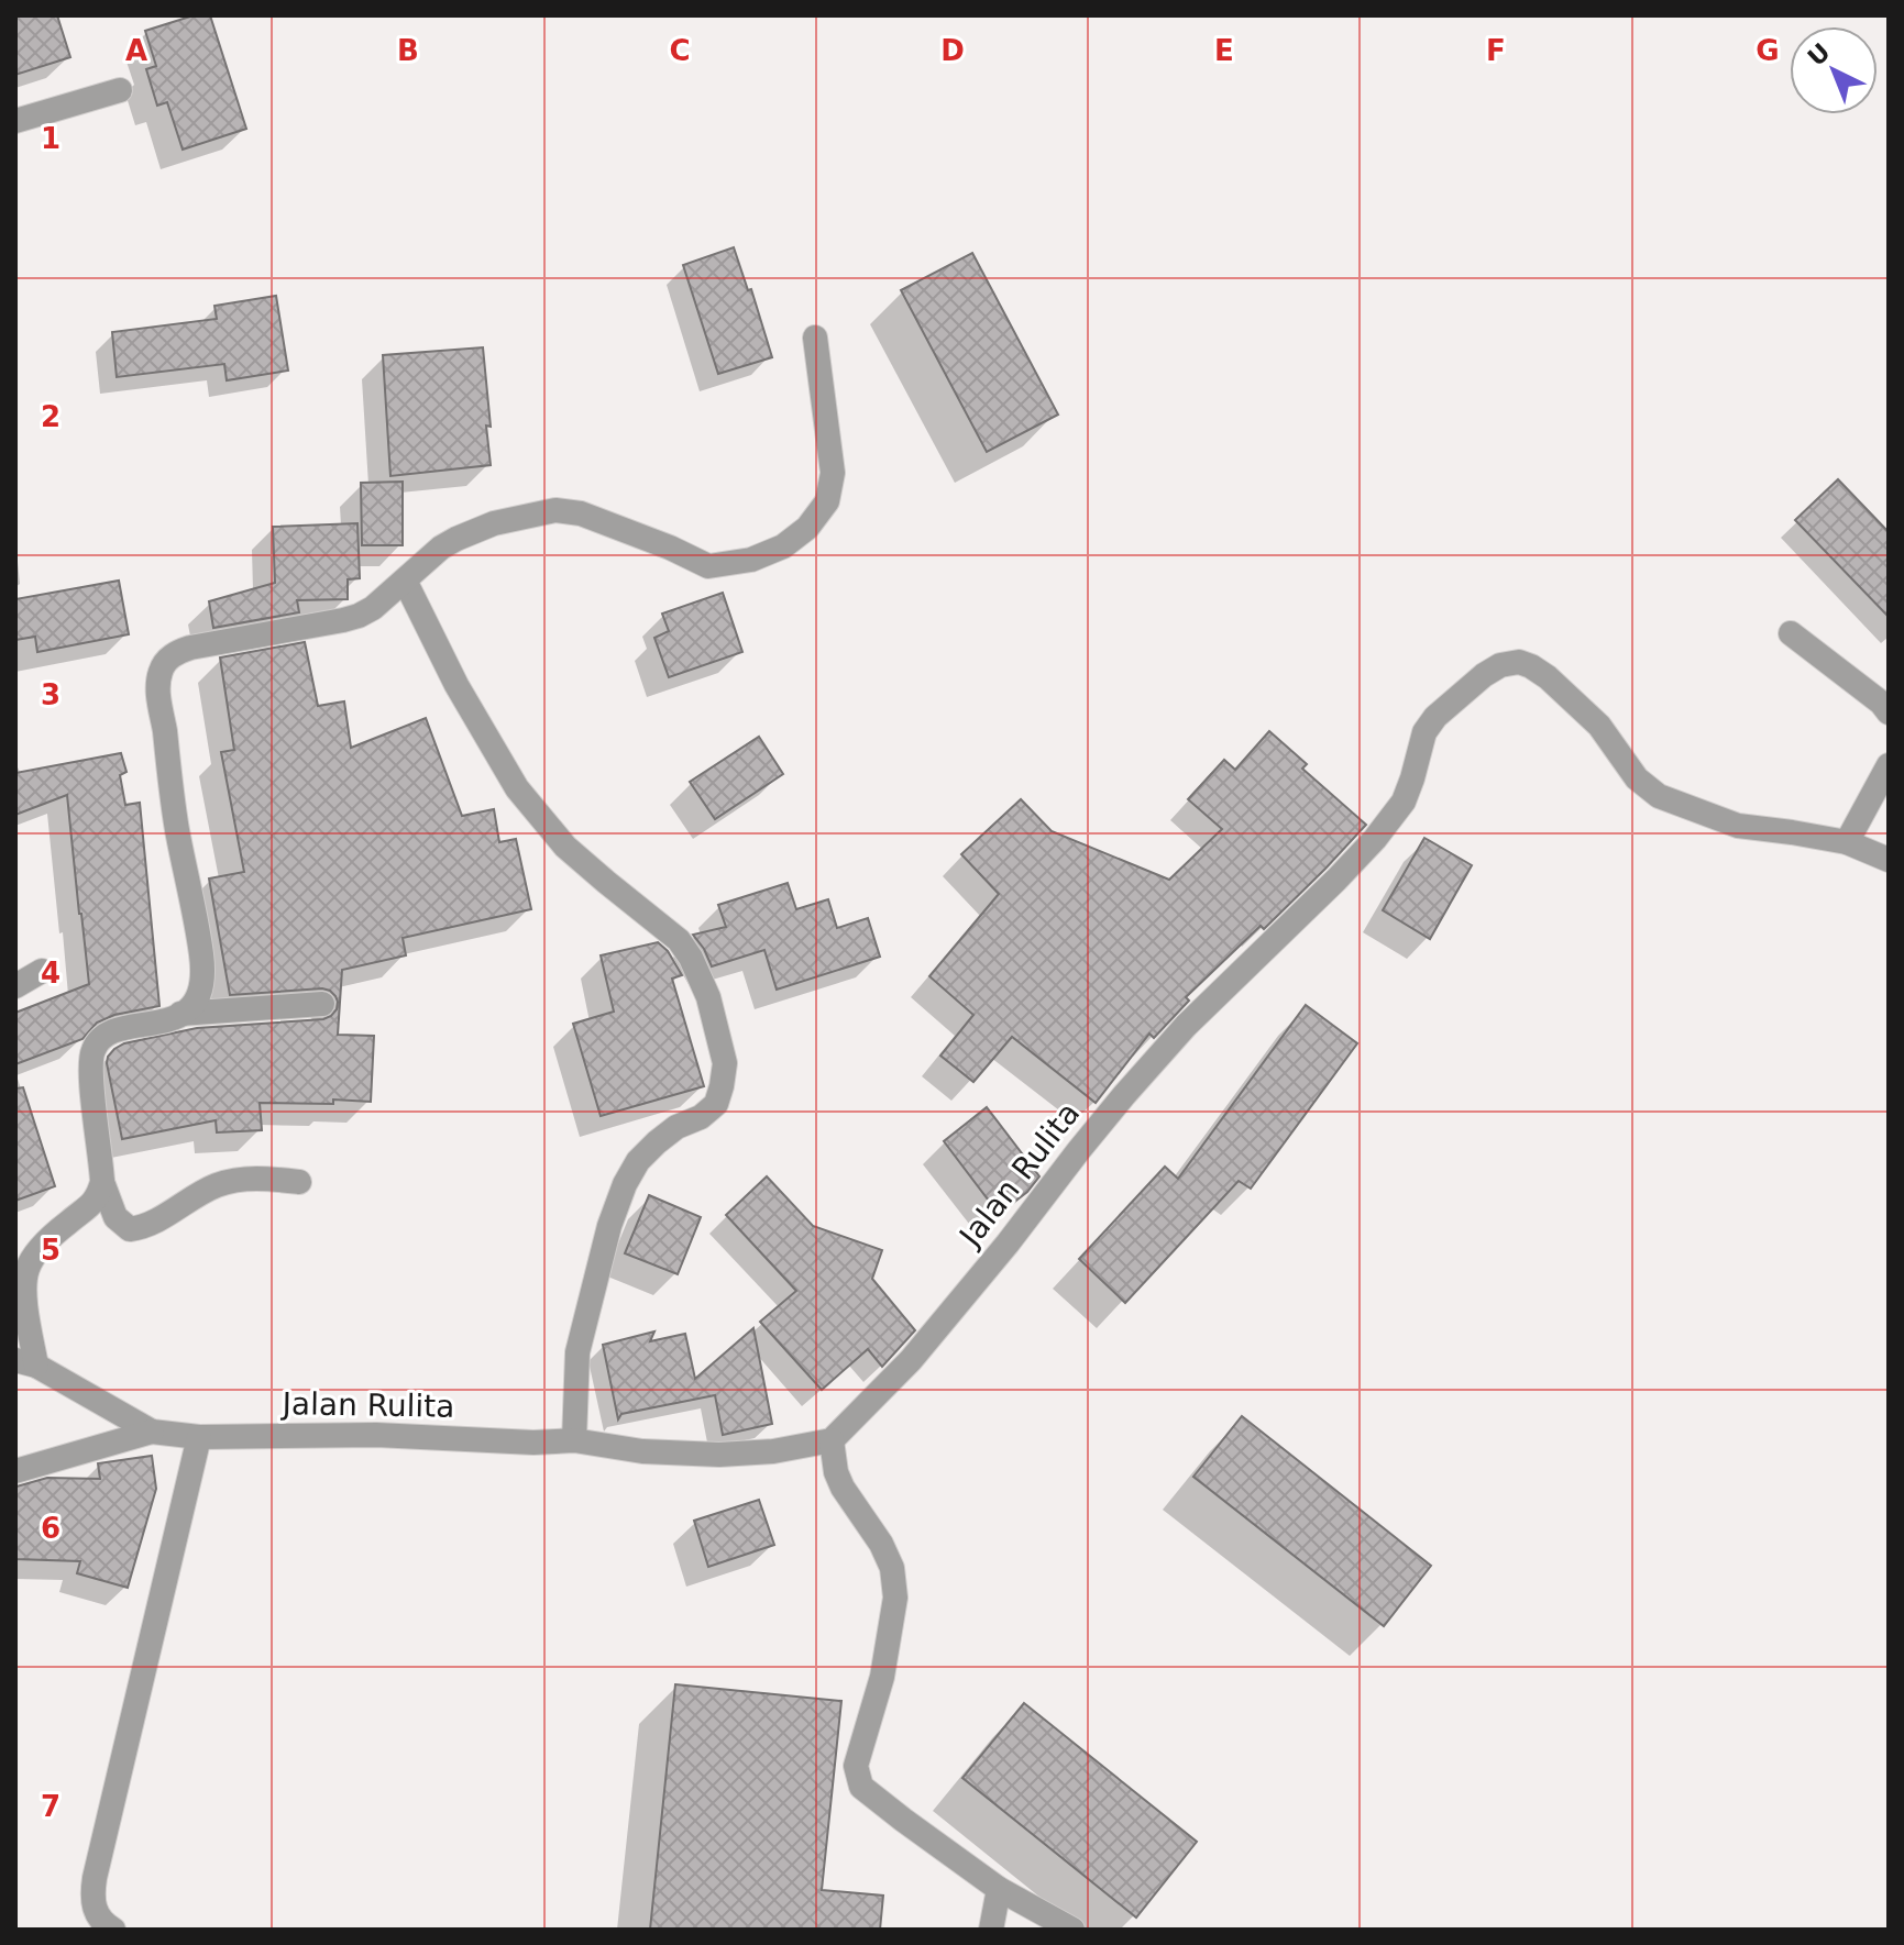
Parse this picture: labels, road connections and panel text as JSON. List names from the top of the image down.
{
  "streets": {
    "street": ["Jalan Rulita"]
  },
  "north": "top left",
  "grid": {
    "columns": [
      "A",
      "B",
      "C",
      "D",
      "E",
      "F",
      "G"
    ],
    "rows": [
      "1",
      "2",
      "3",
      "4",
      "5",
      "6",
      "7"
    ]
  }
}
